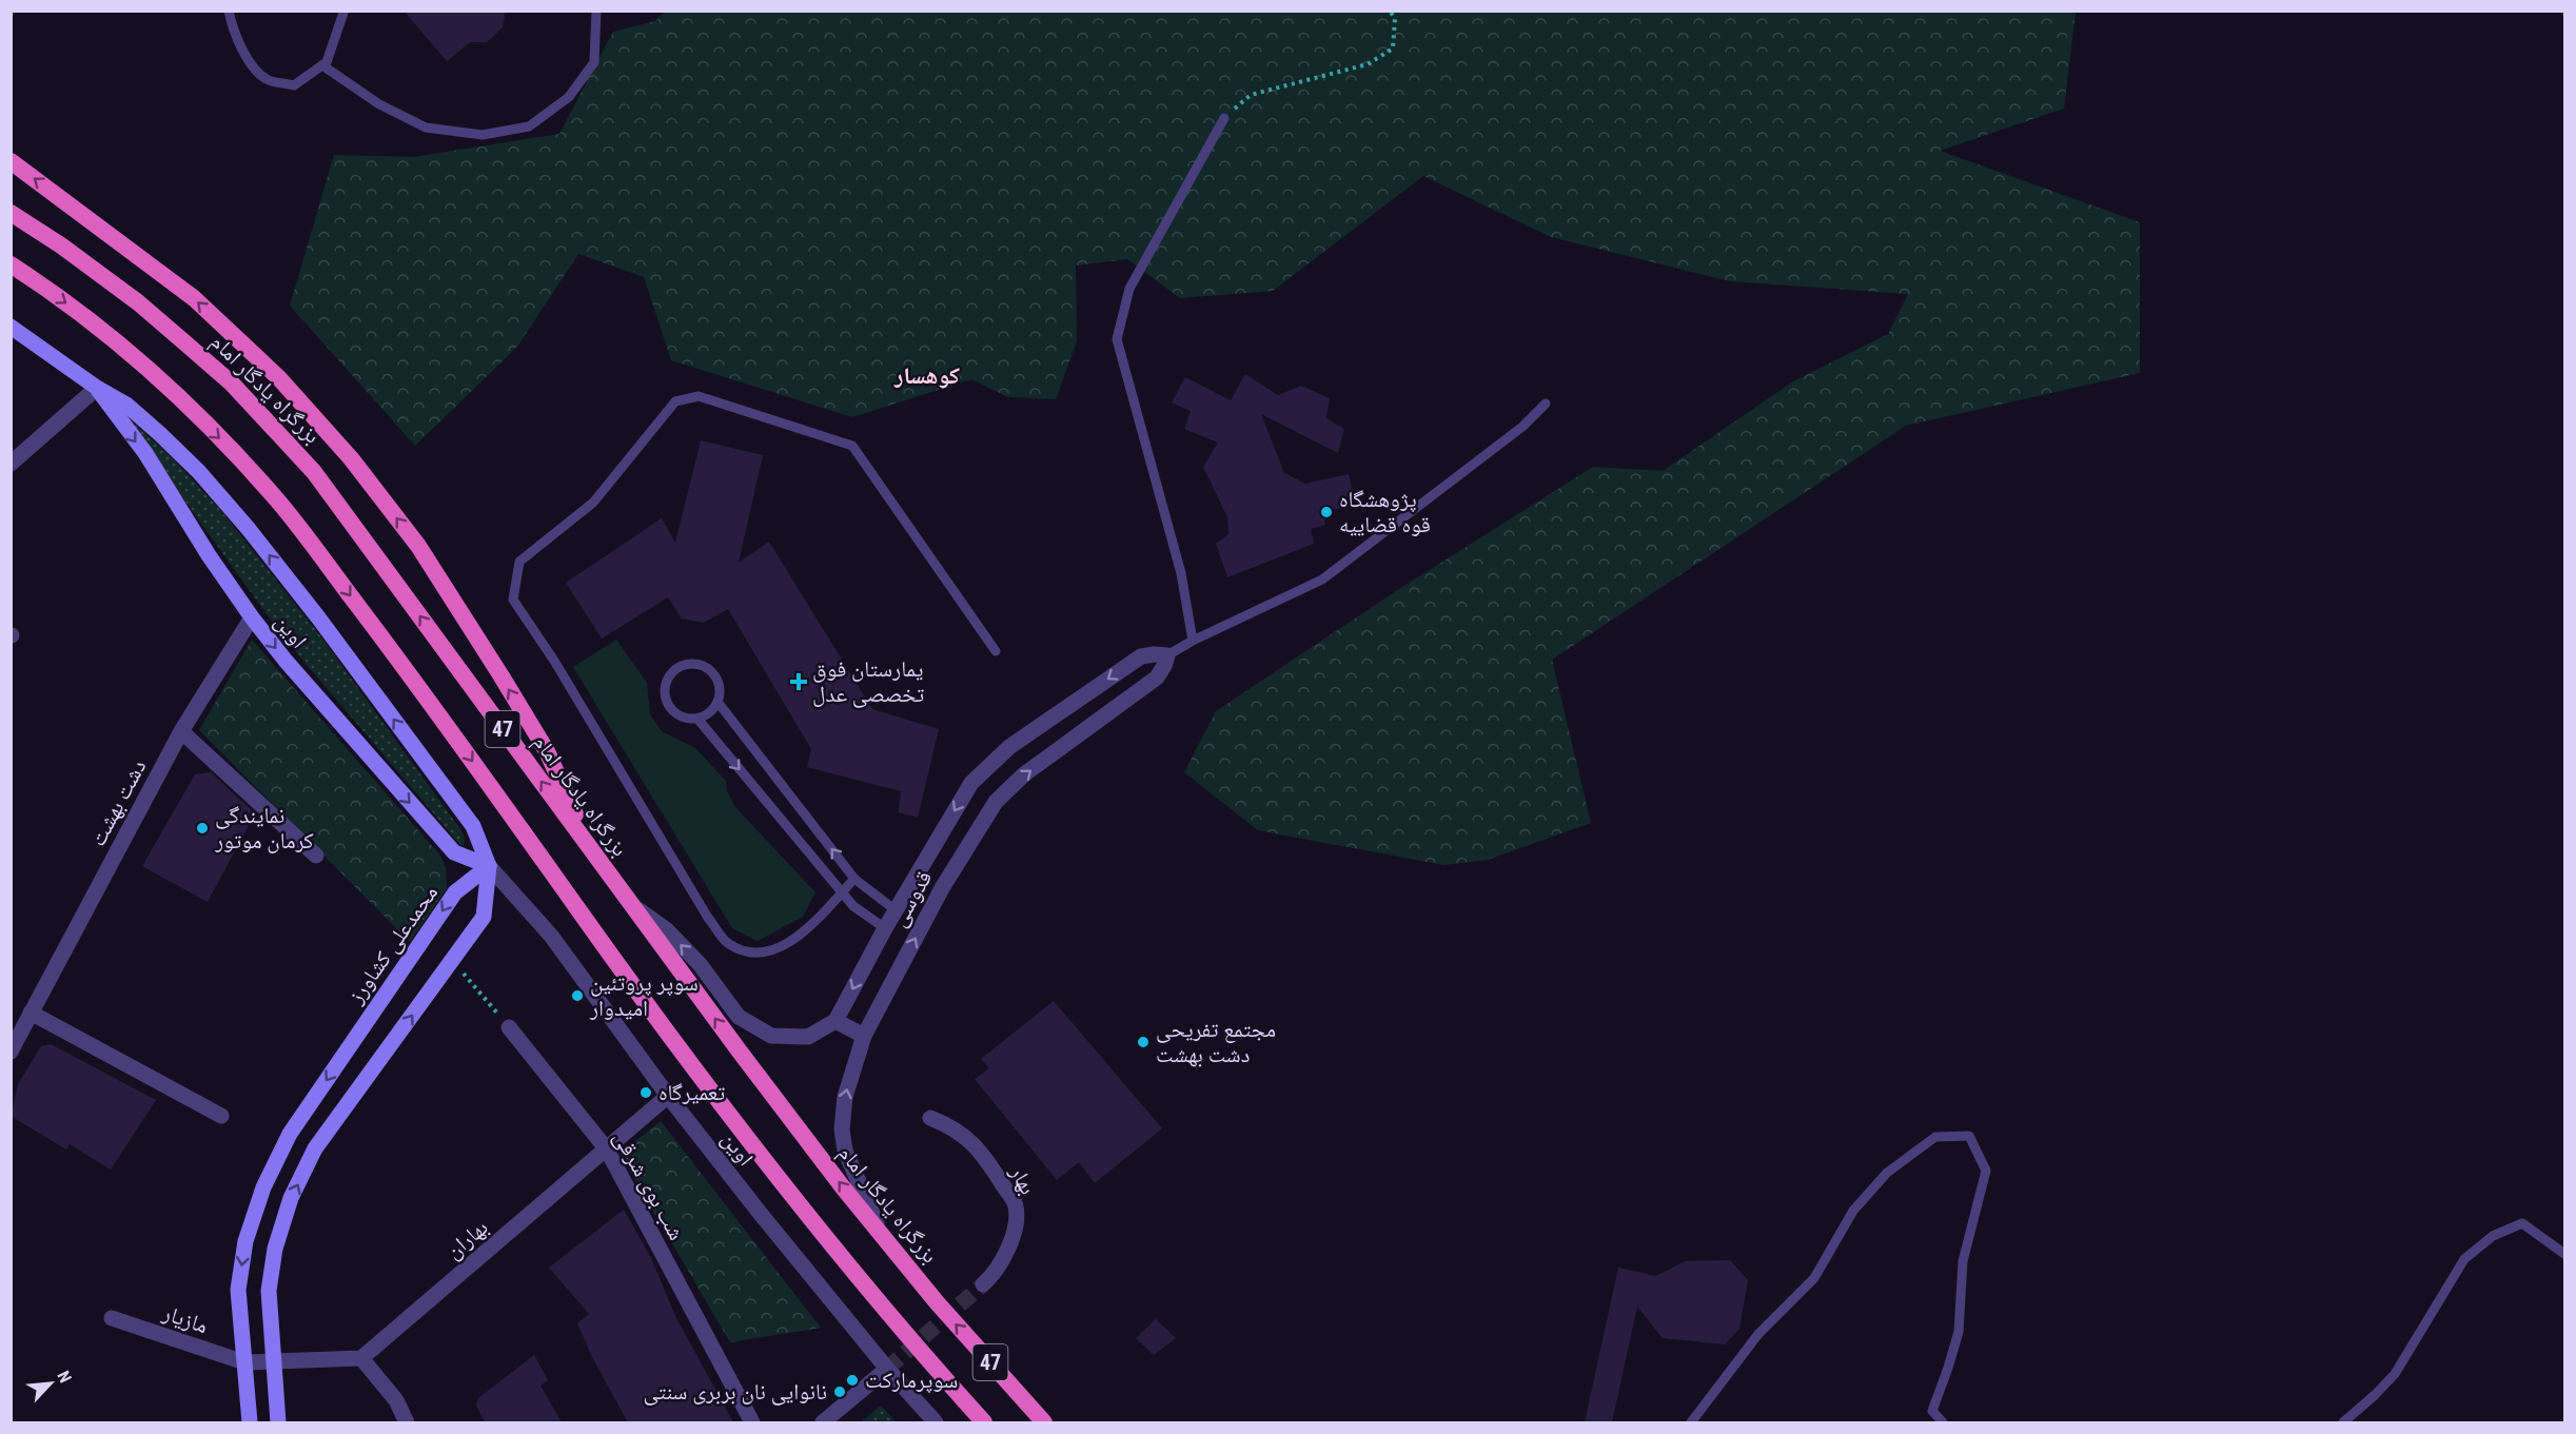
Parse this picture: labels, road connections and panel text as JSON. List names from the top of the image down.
{
  "streets": {
    "highway": ["بزرگراه یادگار امام", "47"],
    "main road": ["اوین", "محمدعلی کشاورز"],
    "street": [
      "دشت بهشت",
      "قدوسی",
      "بهار",
      "شب بوی شرقی",
      "بهاران",
      "مازیار"
    ]
  },
  "crossings": [
    ["بزرگراه یادگار امام", "قدوسی"],
    ["اوین", "دشت بهشت"],
    ["اوین", "محمدعلی کشاورز"],
    ["اوین", "بهاران"],
    ["محمدعلی کشاورز", "مازیار"],
    ["شب بوی شرقی", "بهاران"]
  ],
  "districts": ["کوهسار"],
  "places": {
    "other": [
      "پژوهشگاه قوه قضاییه",
      "نمایندگی کرمان موتور",
      "سوپر پروتئین امیدوار",
      "مجتمع تفریحی دشت بهشت",
      "تعمیرگاه",
      "سوپرمارکت",
      "نانوایی نان بربری سنتی"
    ],
    "health": ["یمارستان فوق تخصصی عدل"]
  },
  "north": "top right"
}
